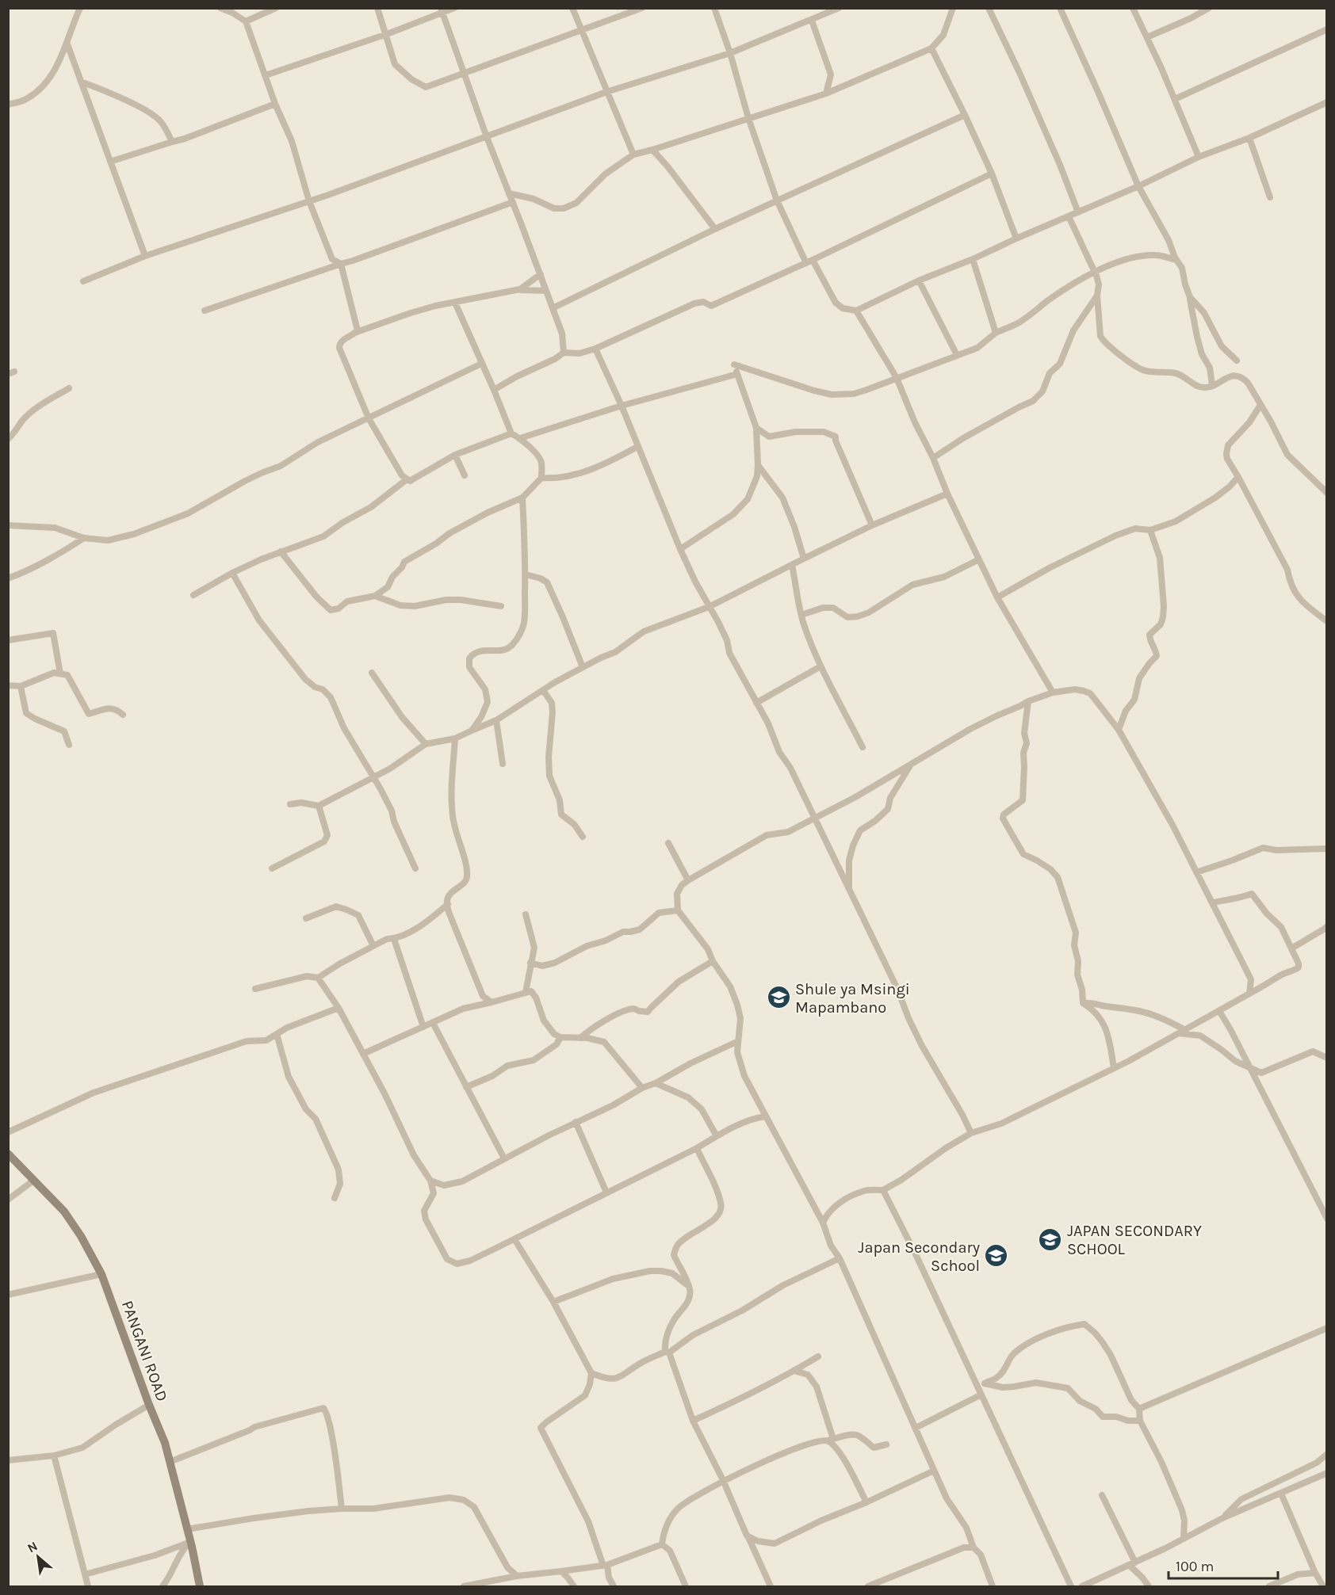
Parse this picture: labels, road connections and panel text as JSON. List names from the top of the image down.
{
  "streets": {
    "main road": ["PANGANI ROAD"]
  },
  "places": {
    "school or university": ["Shule ya Msingi Mapambano", "JAPAN SECONDARY SCHOOL", "Japan Secondary School"]
  },
  "scale_bar": "100 m",
  "north": "top left"
}
